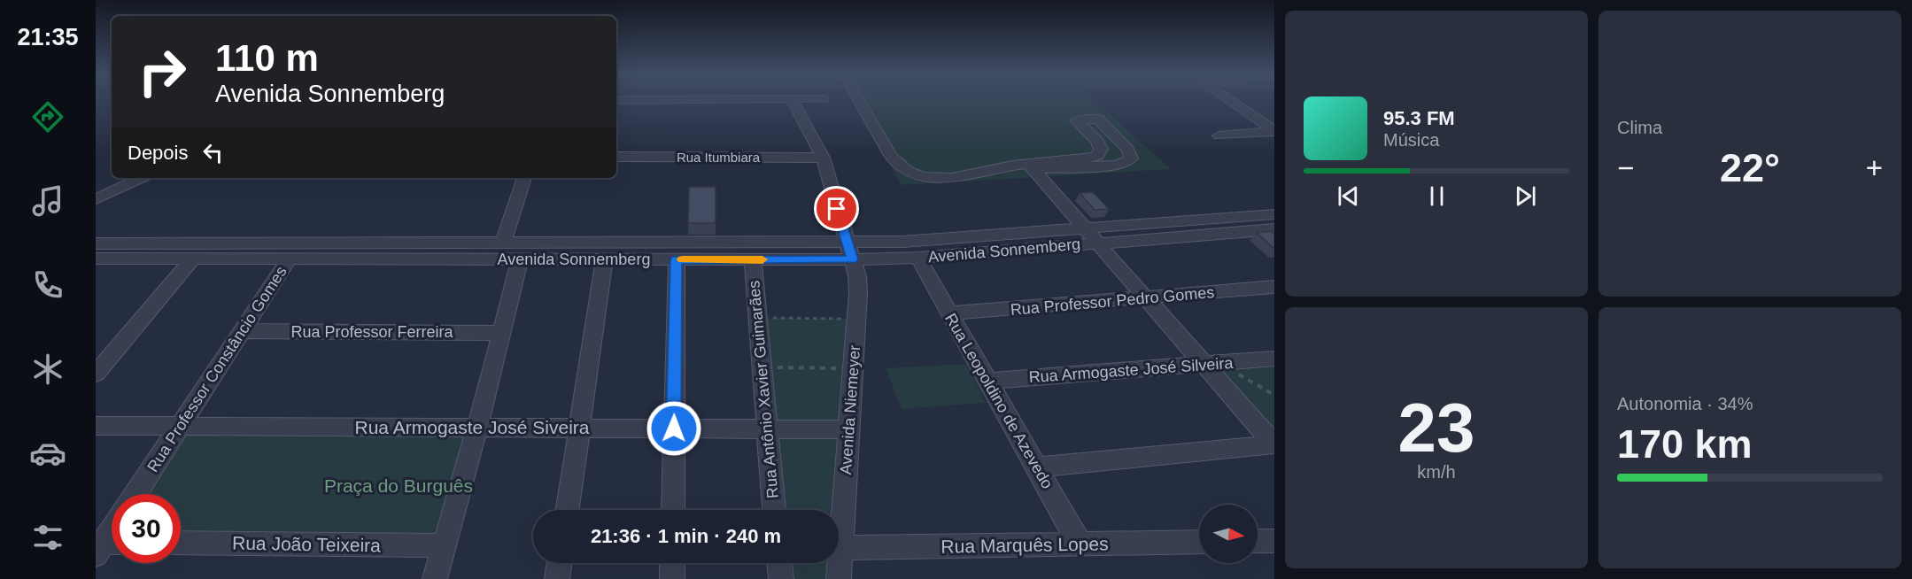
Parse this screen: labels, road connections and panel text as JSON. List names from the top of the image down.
{
  "streets": {
    "street": [
      "Rua Itumbiara",
      "Avenida Sonnemberg",
      "Rua Professor Pedro Gomes",
      "Rua Professor Ferreira",
      "Rua Professor Constâncio Gomes",
      "Rua Armogaste José Silveira",
      "Rua Antônio Xavier Guimarães",
      "Rua Leopoldino de Azevedo",
      "Avenida Niemeyer",
      "Rua Armogaste José Siveira",
      "Rua João Teixeira",
      "Rua Marquês Lopes"
    ]
  },
  "crossings": [
    ["Rua Itumbiara", "Avenida Niemeyer"],
    ["Avenida Sonnemberg", "Rua Professor Constâncio Gomes"],
    ["Avenida Sonnemberg", "Rua Antônio Xavier Guimarães"],
    ["Avenida Sonnemberg", "Rua Leopoldino de Azevedo"],
    ["Avenida Sonnemberg", "Avenida Niemeyer"],
    ["Rua Professor Pedro Gomes", "Rua Leopoldino de Azevedo"],
    ["Rua Professor Ferreira", "Rua Professor Constâncio Gomes"],
    ["Rua Professor Constâncio Gomes", "Rua Armogaste José Siveira"],
    ["Rua Armogaste José Silveira", "Rua Leopoldino de Azevedo"],
    ["Rua Antônio Xavier Guimarães", "Rua Armogaste José Siveira"],
    ["Rua Leopoldino de Azevedo", "Rua Marquês Lopes"],
    ["Avenida Niemeyer", "Rua Armogaste José Siveira"],
    ["Avenida Niemeyer", "Rua Marquês Lopes"]
  ],
  "parks": ["Praça do Burguês"],
  "north": "right",
  "page": {
    "tabs": "21:35",
    "tile": [
      "Clima",
      ["23", "km/h"],
      ["Autonomia · 34%", "170 km"]
    ],
    "turn": ["110 m", "Avenida Sonnemberg"],
    "song": ["95.3 FM", "Música"],
    "then": "Depois",
    "heat": ["−", "22°", "+"],
    "limit": "30",
    "trip": "21:36 · 1 min · 240 m"
  }
}
